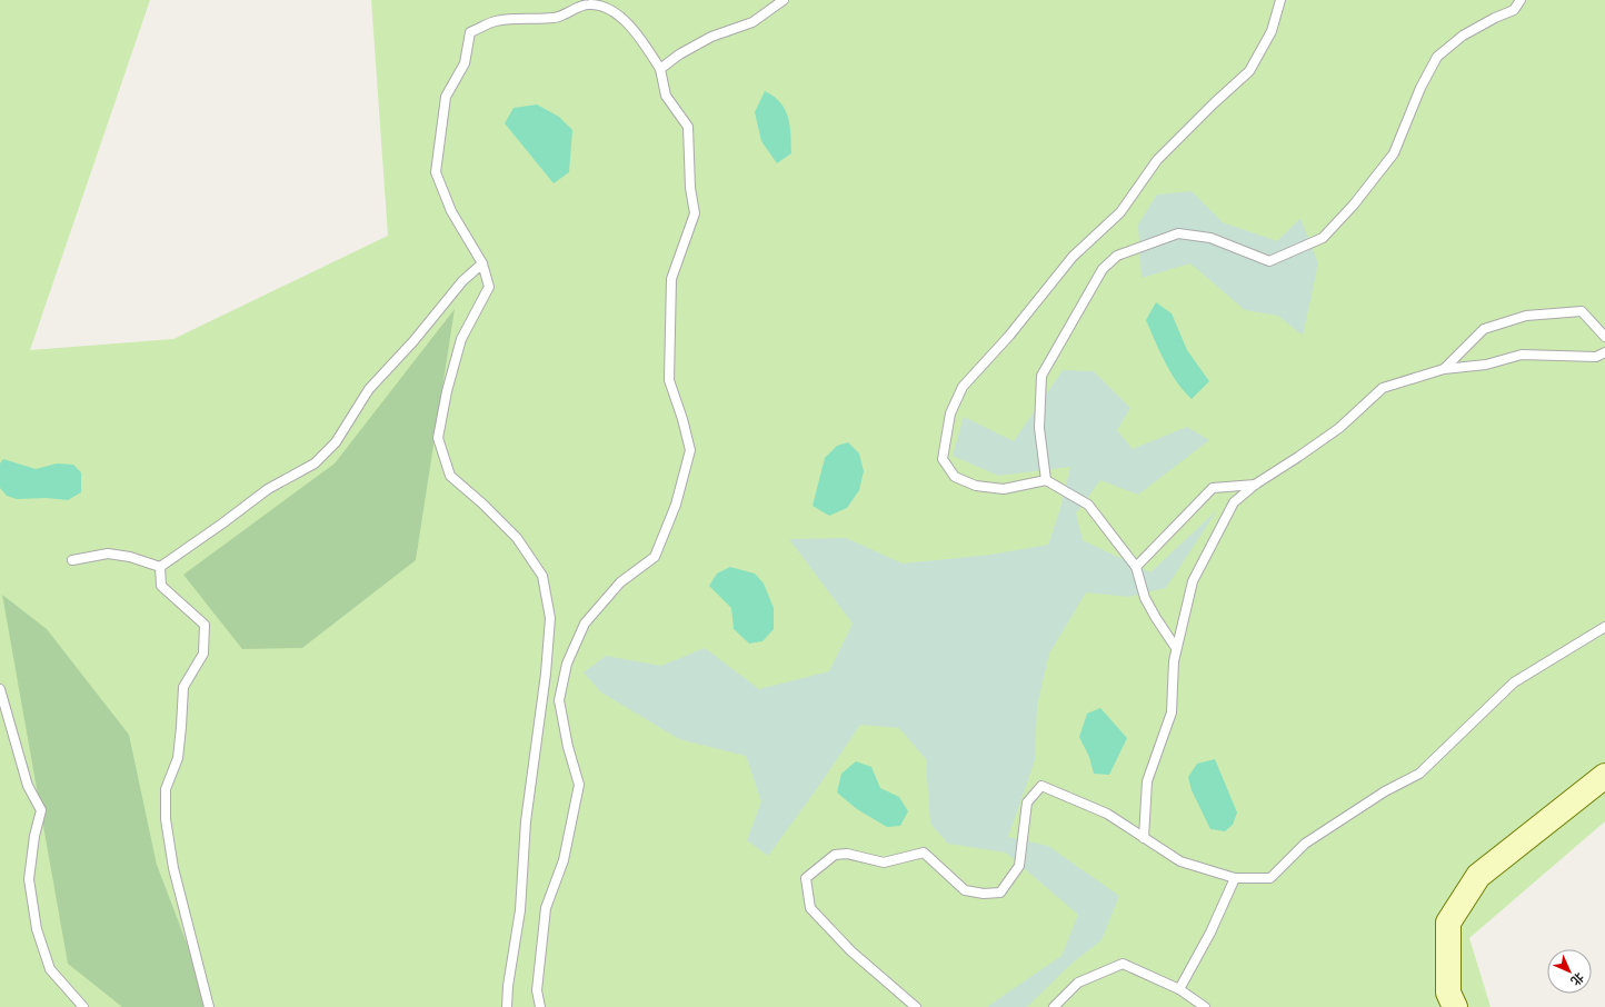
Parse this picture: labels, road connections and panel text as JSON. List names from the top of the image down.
{
  "north": "bottom right"
}
